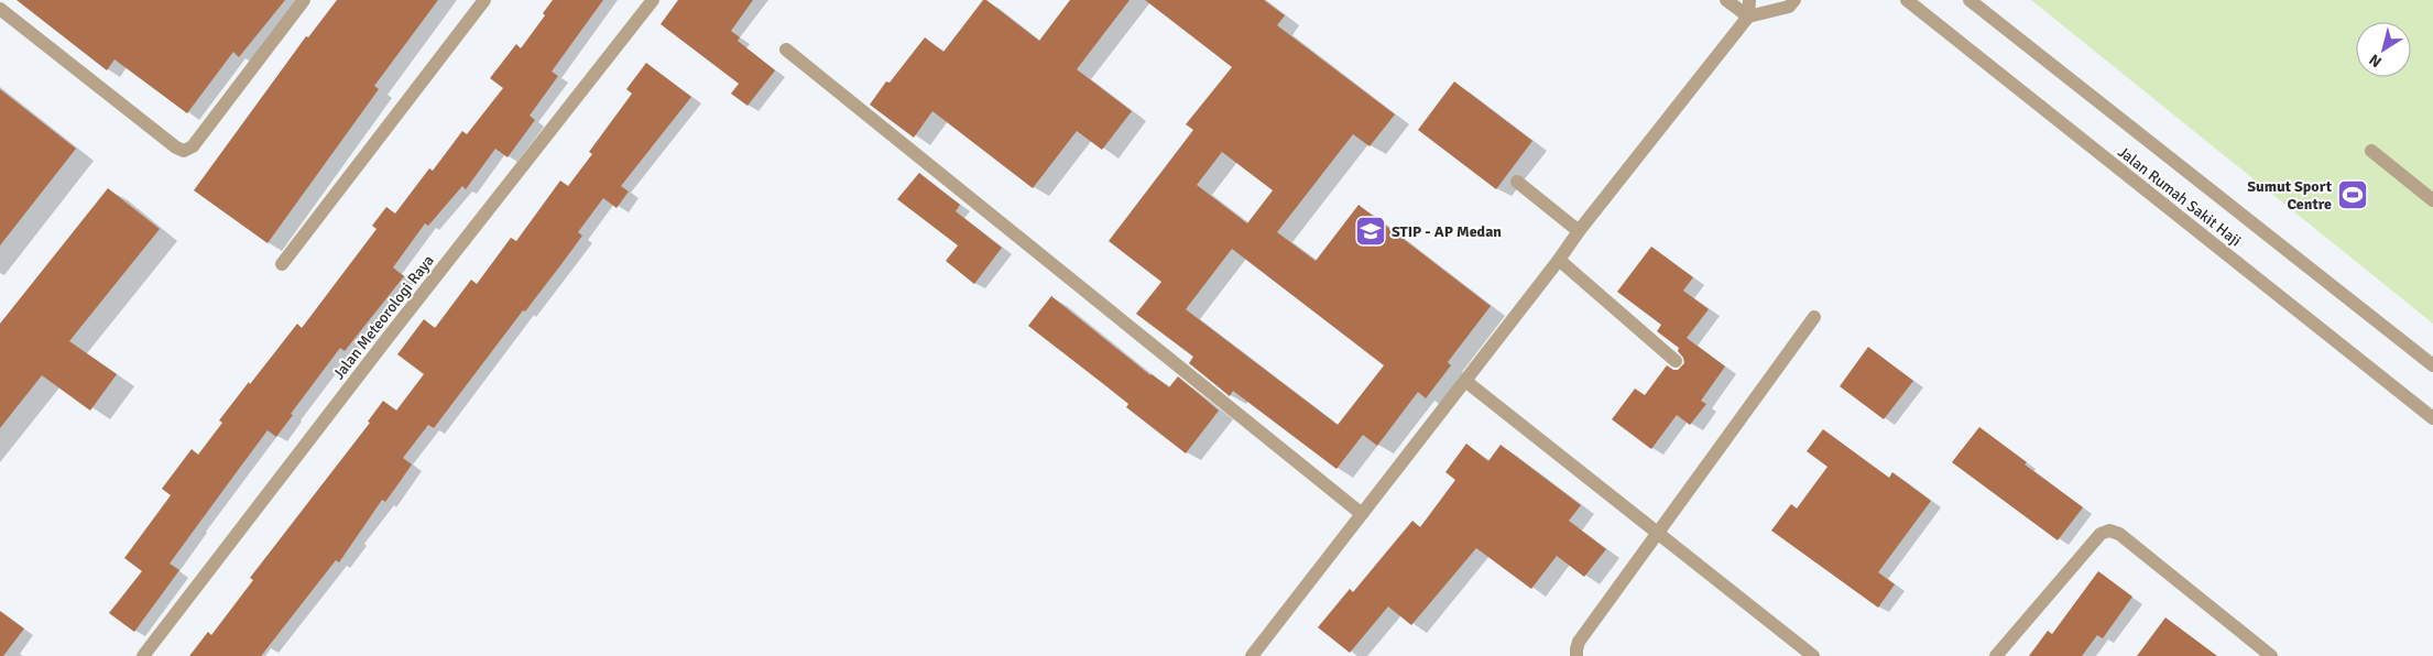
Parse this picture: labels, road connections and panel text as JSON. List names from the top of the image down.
{
  "streets": {
    "street": ["Jalan Rumah Sakit Haji", "Jalan Meteorologi Raya"]
  },
  "places": {
    "sports": ["Sumut Sport Centre"],
    "school or university": ["STIP - AP Medan"]
  },
  "north": "bottom left"
}
